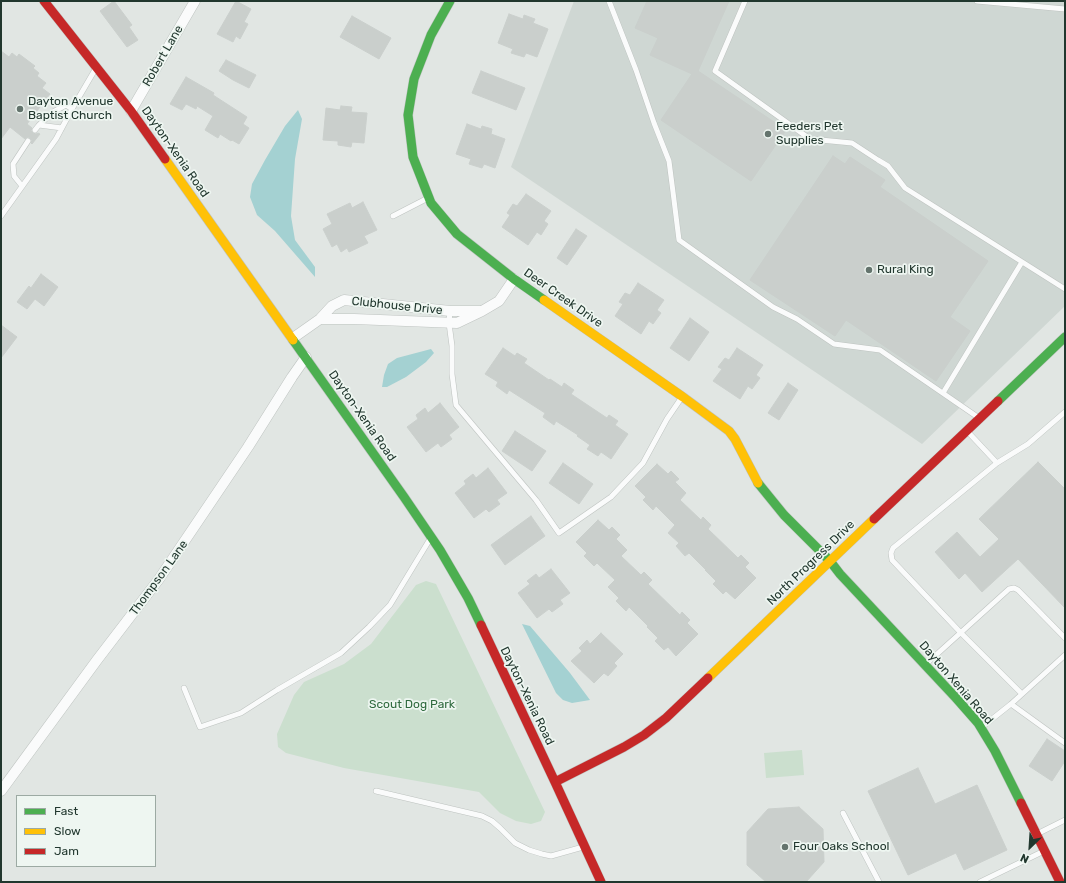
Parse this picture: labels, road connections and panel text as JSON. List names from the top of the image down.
{
  "streets": {
    "street": [
      "Robert Lane",
      "Dayton-Xenia Road",
      "Deer Creek Drive",
      "Clubhouse Drive",
      "North Progress Drive",
      "Thompson Lane",
      "Dayton Xenia Road"
    ]
  },
  "crossings": [
    ["Robert Lane", "Dayton-Xenia Road"],
    ["Dayton-Xenia Road", "Clubhouse Drive"],
    ["Dayton-Xenia Road", "North Progress Drive"],
    ["Dayton-Xenia Road", "Thompson Lane"],
    ["Deer Creek Drive", "Clubhouse Drive"],
    ["Deer Creek Drive", "North Progress Drive"],
    ["Deer Creek Drive", "Dayton Xenia Road"],
    ["North Progress Drive", "Dayton Xenia Road"]
  ],
  "parks": ["Scout Dog Park"],
  "places": [
    "Dayton Avenue Baptist Church",
    "Feeders Pet Supplies",
    "Rural King",
    "Four Oaks School"
  ],
  "legend": ["Fast", "Slow", "Jam"],
  "north": "bottom left"
}
